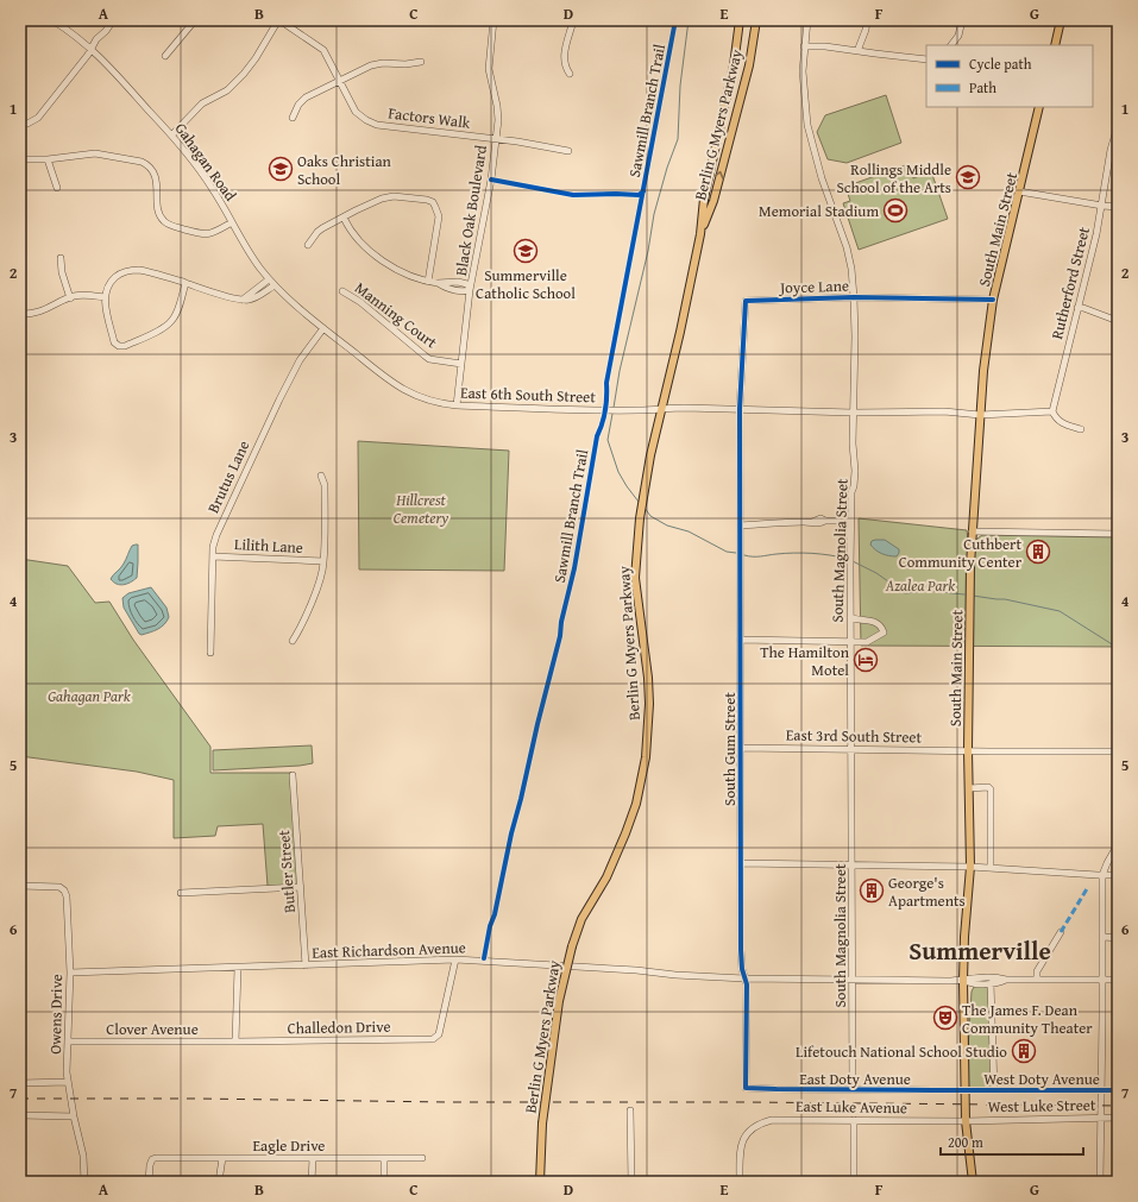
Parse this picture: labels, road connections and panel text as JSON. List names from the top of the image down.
{
  "streets": {
    "main road": ["Berlin G Myers Parkway", "South Main Street"],
    "street": [
      "Factors Walk",
      "Gahagan Road",
      "Black Oak Boulevard",
      "Rutherford Street",
      "Joyce Lane",
      "Manning Court",
      "East 6th South Street",
      "Brutus Lane",
      "Lilith Lane",
      "South Magnolia Street",
      "East 3rd South Street",
      "South Gum Street",
      "Butler Street",
      "East Richardson Avenue",
      "Owens Drive",
      "Challedon Drive",
      "Clover Avenue",
      "East Doty Avenue",
      "West Doty Avenue",
      "West Luke Street",
      "East Luke Avenue",
      "Eagle Drive"
    ],
    "cycle path": ["Sawmill Branch Trail"]
  },
  "crossings": [
    ["Factors Walk", "Black Oak Boulevard"],
    ["Berlin G Myers Parkway", "East 6th South Street"],
    ["Gahagan Road", "East 6th South Street"],
    ["Gahagan Road", "Brutus Lane"],
    ["Black Oak Boulevard", "Manning Court"],
    ["Black Oak Boulevard", "East 6th South Street"],
    ["South Main Street", "Joyce Lane"],
    ["South Main Street", "East 6th South Street"],
    ["South Main Street", "East 3rd South Street"],
    ["South Main Street", "East Richardson Avenue"],
    ["South Main Street", "East Doty Avenue"],
    ["South Main Street", "West Doty Avenue"],
    ["South Main Street", "West Luke Street"],
    ["South Main Street", "East Luke Avenue"],
    ["Rutherford Street", "East 6th South Street"],
    ["Joyce Lane", "East 6th South Street"],
    ["Joyce Lane", "South Magnolia Street"],
    ["Joyce Lane", "South Gum Street"],
    ["East 6th South Street", "Brutus Lane"],
    ["East 6th South Street", "South Magnolia Street"],
    ["East 6th South Street", "South Gum Street"],
    ["Brutus Lane", "Lilith Lane"],
    ["South Magnolia Street", "East 3rd South Street"],
    ["South Magnolia Street", "East Richardson Avenue"],
    ["South Magnolia Street", "East Doty Avenue"],
    ["East 3rd South Street", "South Gum Street"],
    ["South Gum Street", "East Richardson Avenue"],
    ["South Gum Street", "East Doty Avenue"],
    ["Butler Street", "East Richardson Avenue"],
    ["East Richardson Avenue", "Owens Drive"],
    ["East Richardson Avenue", "Challedon Drive"],
    ["Owens Drive", "Clover Avenue"],
    ["Challedon Drive", "Clover Avenue"],
    ["East Doty Avenue", "West Doty Avenue"],
    ["West Luke Street", "East Luke Avenue"]
  ],
  "districts": ["Summerville"],
  "parks": ["Hillcrest Cemetery", "Azalea Park", "Gahagan Park"],
  "places": {
    "school or university": ["Oaks Christian School", "Rollings Middle School of the Arts", "Summerville Catholic School"],
    "sports": ["Memorial Stadium"],
    "building": ["Cuthbert Community Center", "George's Apartments", "Lifetouch National School Studio"],
    "hotel": ["The Hamilton Motel"],
    "theatre": ["The James F. Dean Community Theater"]
  },
  "legend": ["Cycle path", "Path"],
  "scale_bar": "200 m",
  "grid": {
    "columns": [
      "A",
      "B",
      "C",
      "D",
      "E",
      "F",
      "G"
    ],
    "rows": [
      "1",
      "2",
      "3",
      "4",
      "5",
      "6",
      "7"
    ]
  }
}
